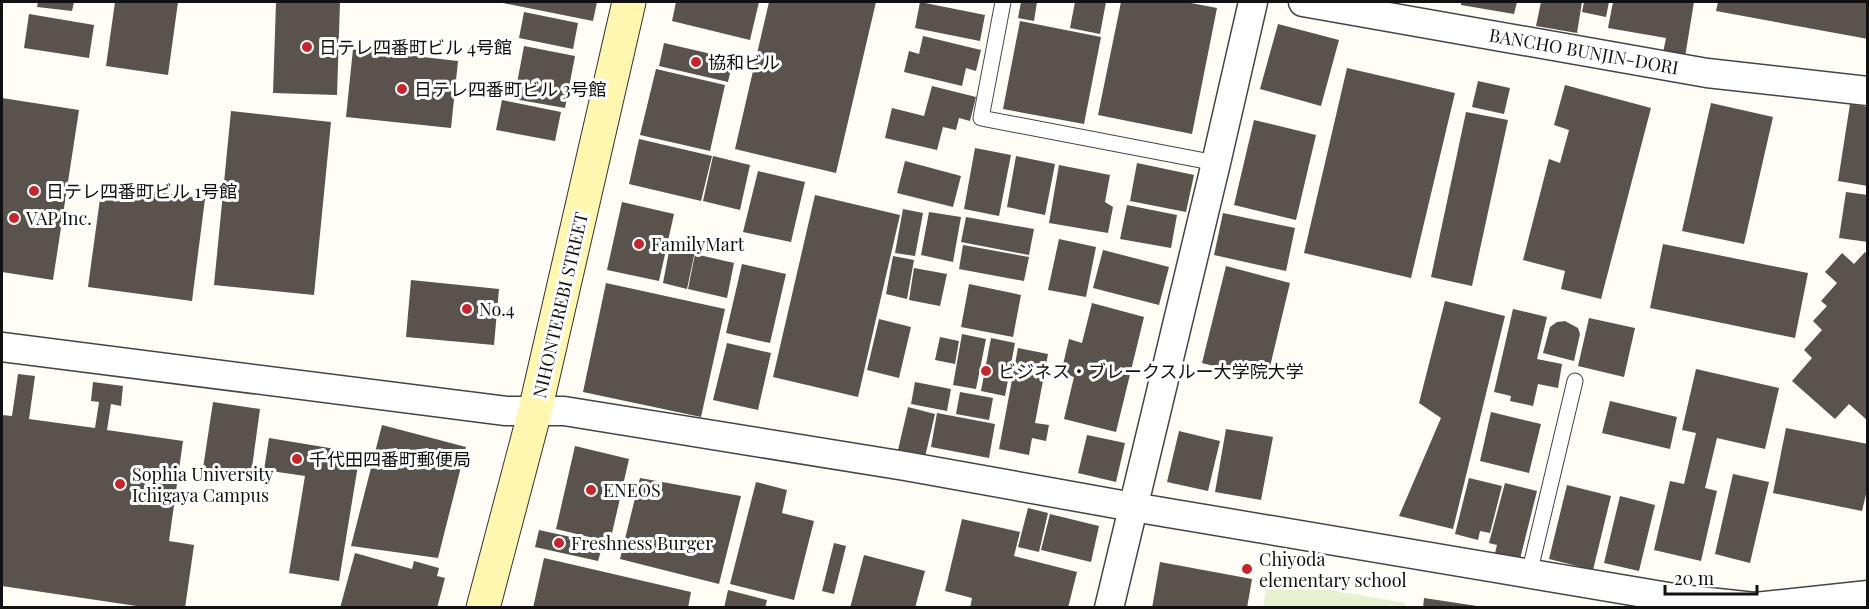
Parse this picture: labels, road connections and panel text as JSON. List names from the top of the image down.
{
  "streets": {
    "street": ["BANCHO BUNJIN-DORI", "NIHONTEREBI STREET"]
  },
  "places": [
    "日テレ四番町ビル 4号館",
    "協和ビル",
    "日テレ四番町ビル 3号館",
    "日テレ四番町ビル 1号館",
    "VAP Inc.",
    "FamilyMart",
    "No.4",
    "ビジネス・ブレークスルー大学院大学",
    "千代田四番町郵便局",
    "Sophia University Ichigaya Campus",
    "ENEOS",
    "Freshness Burger",
    "Chiyoda elementary school"
  ],
  "scale_bar": "20 m"
}
